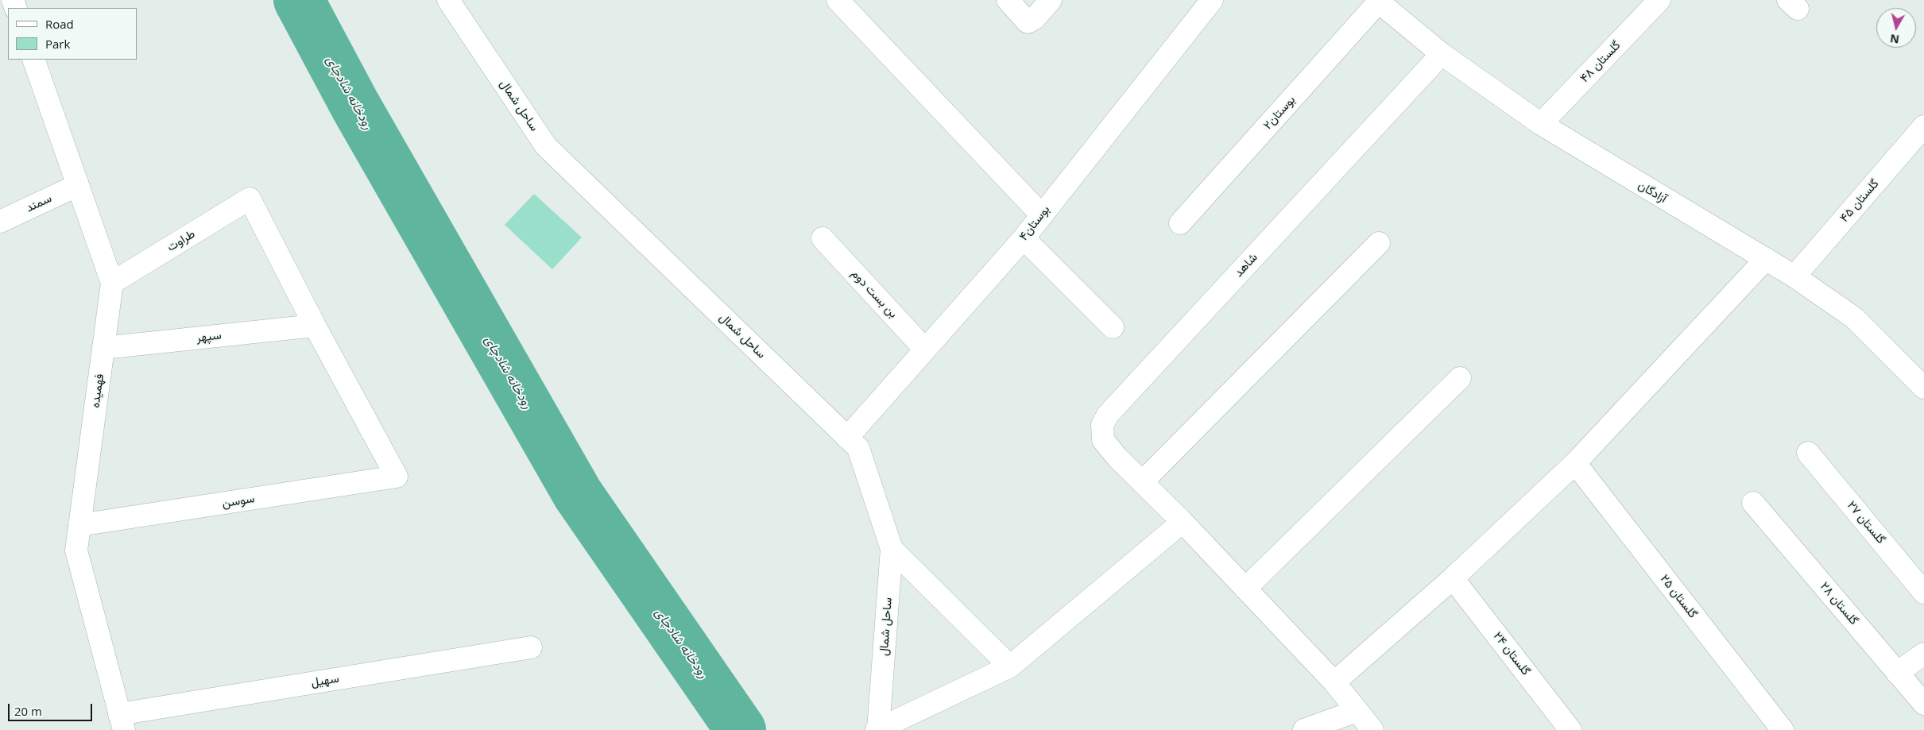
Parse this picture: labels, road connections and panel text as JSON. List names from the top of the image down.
{
  "streets": {
    "street": [
      "گلستان ۴۸",
      "ساحل شمال",
      "بوستان۲",
      "آزادگان",
      "گلستان ۴۵",
      "سمند",
      "بوستان۴",
      "طراوت",
      "شاهد",
      "بن بست دوم",
      "سپهر",
      "فهمیده",
      "سوسن",
      "گلستان ۲۷",
      "گلستان ۲۵",
      "گلستان ۲۸",
      "گلستان ۲۴",
      "سهیل"
    ]
  },
  "crossings": [
    ["گلستان ۴۸", "آزادگان"],
    ["ساحل شمال", "بوستان۴"],
    ["بوستان۲", "آزادگان"],
    ["آزادگان", "گلستان ۴۵"],
    ["آزادگان", "شاهد"],
    ["سمند", "فهمیده"],
    ["بوستان۴", "بن بست دوم"],
    ["طراوت", "سپهر"],
    ["طراوت", "فهمیده"],
    ["طراوت", "سوسن"],
    ["سپهر", "فهمیده"],
    ["سپهر", "سوسن"],
    ["فهمیده", "سوسن"],
    ["فهمیده", "سهیل"]
  ],
  "water": ["رودخانه شادچای"],
  "legend": ["Road", "Park"],
  "scale_bar": "20 m",
  "north": "bottom"
}
